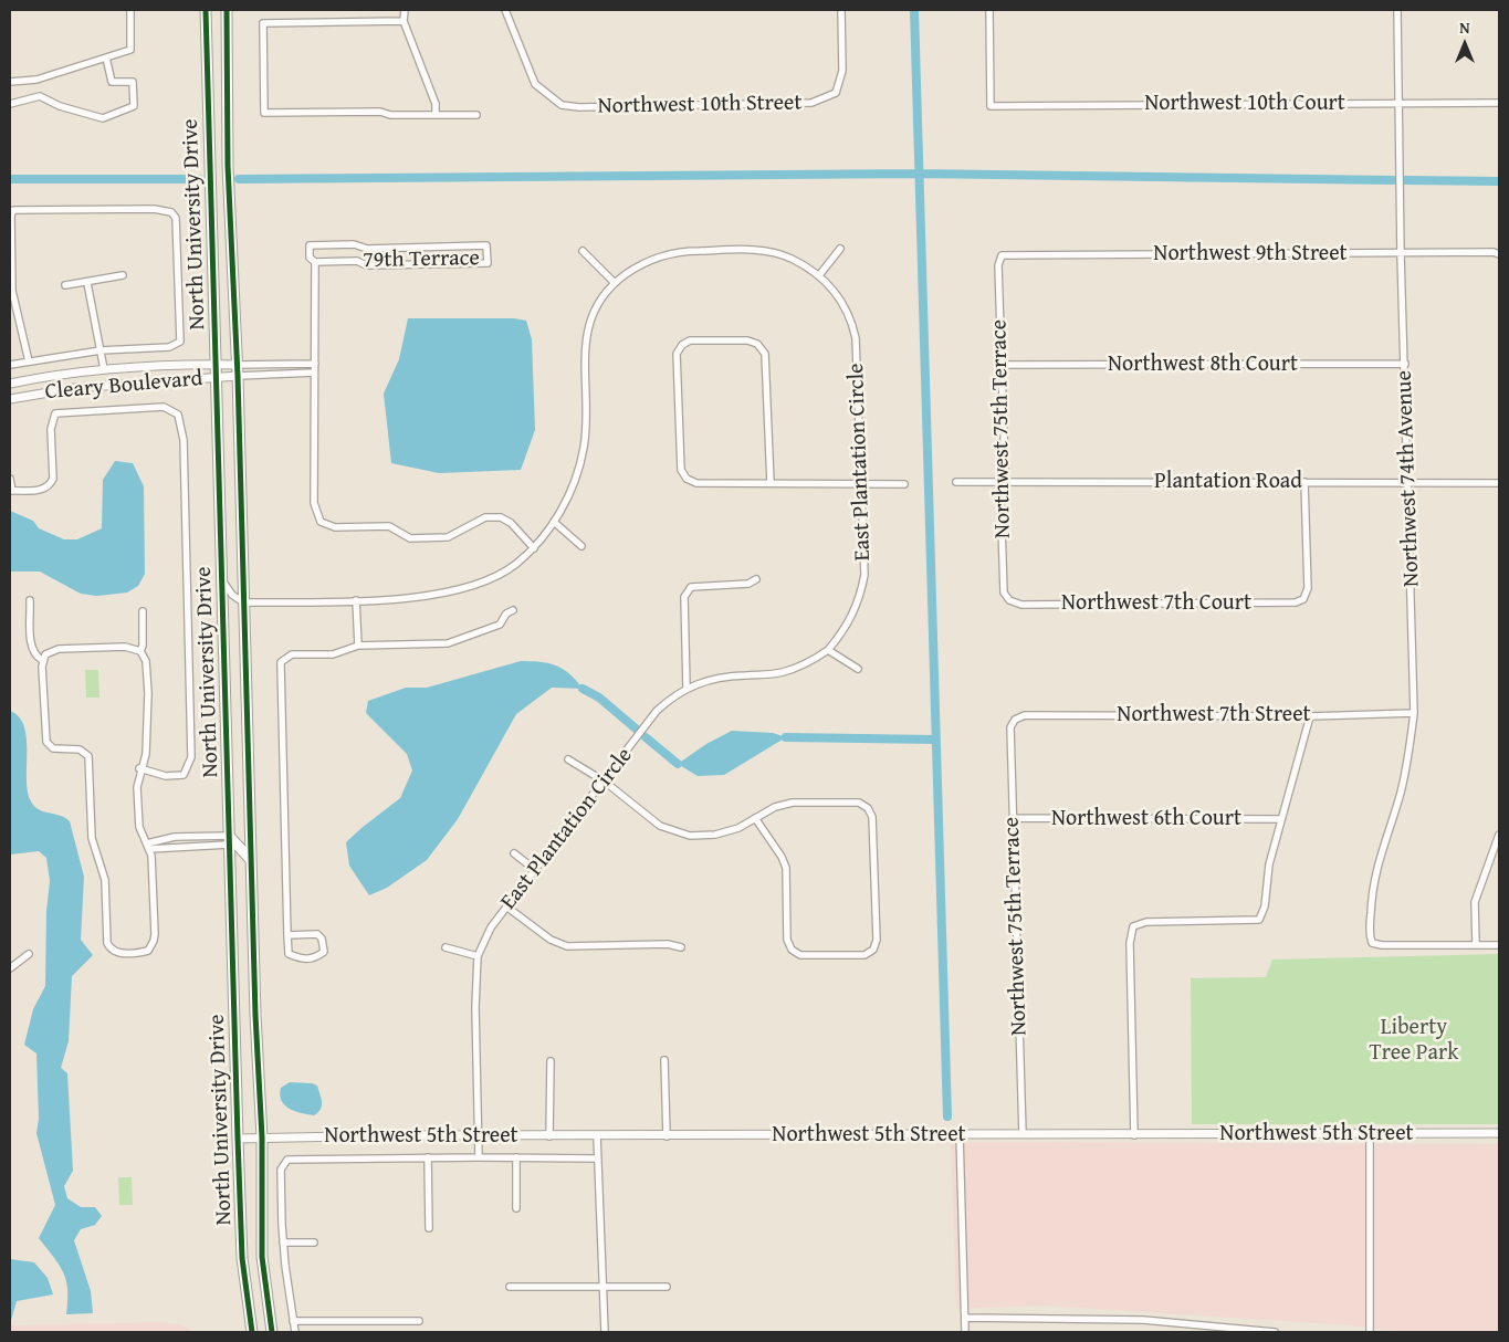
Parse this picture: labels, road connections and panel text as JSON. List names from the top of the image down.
{
  "streets": {
    "main road": ["North University Drive"],
    "street": [
      "Northwest 10th Court",
      "Northwest 10th Street",
      "Northwest 9th Street",
      "79th Terrace",
      "Northwest 8th Court",
      "Cleary Boulevard",
      "Northwest 75th Terrace",
      "East Plantation Circle",
      "Northwest 74th Avenue",
      "Plantation Road",
      "Northwest 7th Court",
      "Northwest 7th Street",
      "Northwest 6th Court",
      "Northwest 5th Street"
    ]
  },
  "crossings": [
    ["Northwest 10th Court", "Northwest 74th Avenue"],
    ["North University Drive", "Cleary Boulevard"],
    ["North University Drive", "East Plantation Circle"],
    ["North University Drive", "Northwest 5th Street"],
    ["Northwest 9th Street", "Northwest 75th Terrace"],
    ["Northwest 9th Street", "Northwest 74th Avenue"],
    ["Northwest 8th Court", "Northwest 75th Terrace"],
    ["Northwest 8th Court", "Northwest 74th Avenue"],
    ["Northwest 75th Terrace", "Plantation Road"],
    ["Northwest 75th Terrace", "Northwest 7th Court"],
    ["Northwest 75th Terrace", "Northwest 7th Street"],
    ["Northwest 75th Terrace", "Northwest 6th Court"],
    ["Northwest 75th Terrace", "Northwest 5th Street"],
    ["East Plantation Circle", "Northwest 5th Street"],
    ["Northwest 74th Avenue", "Plantation Road"],
    ["Northwest 74th Avenue", "Northwest 7th Street"],
    ["Plantation Road", "Northwest 7th Court"]
  ],
  "parks": ["Liberty Tree Park"],
  "north": "top"
}
